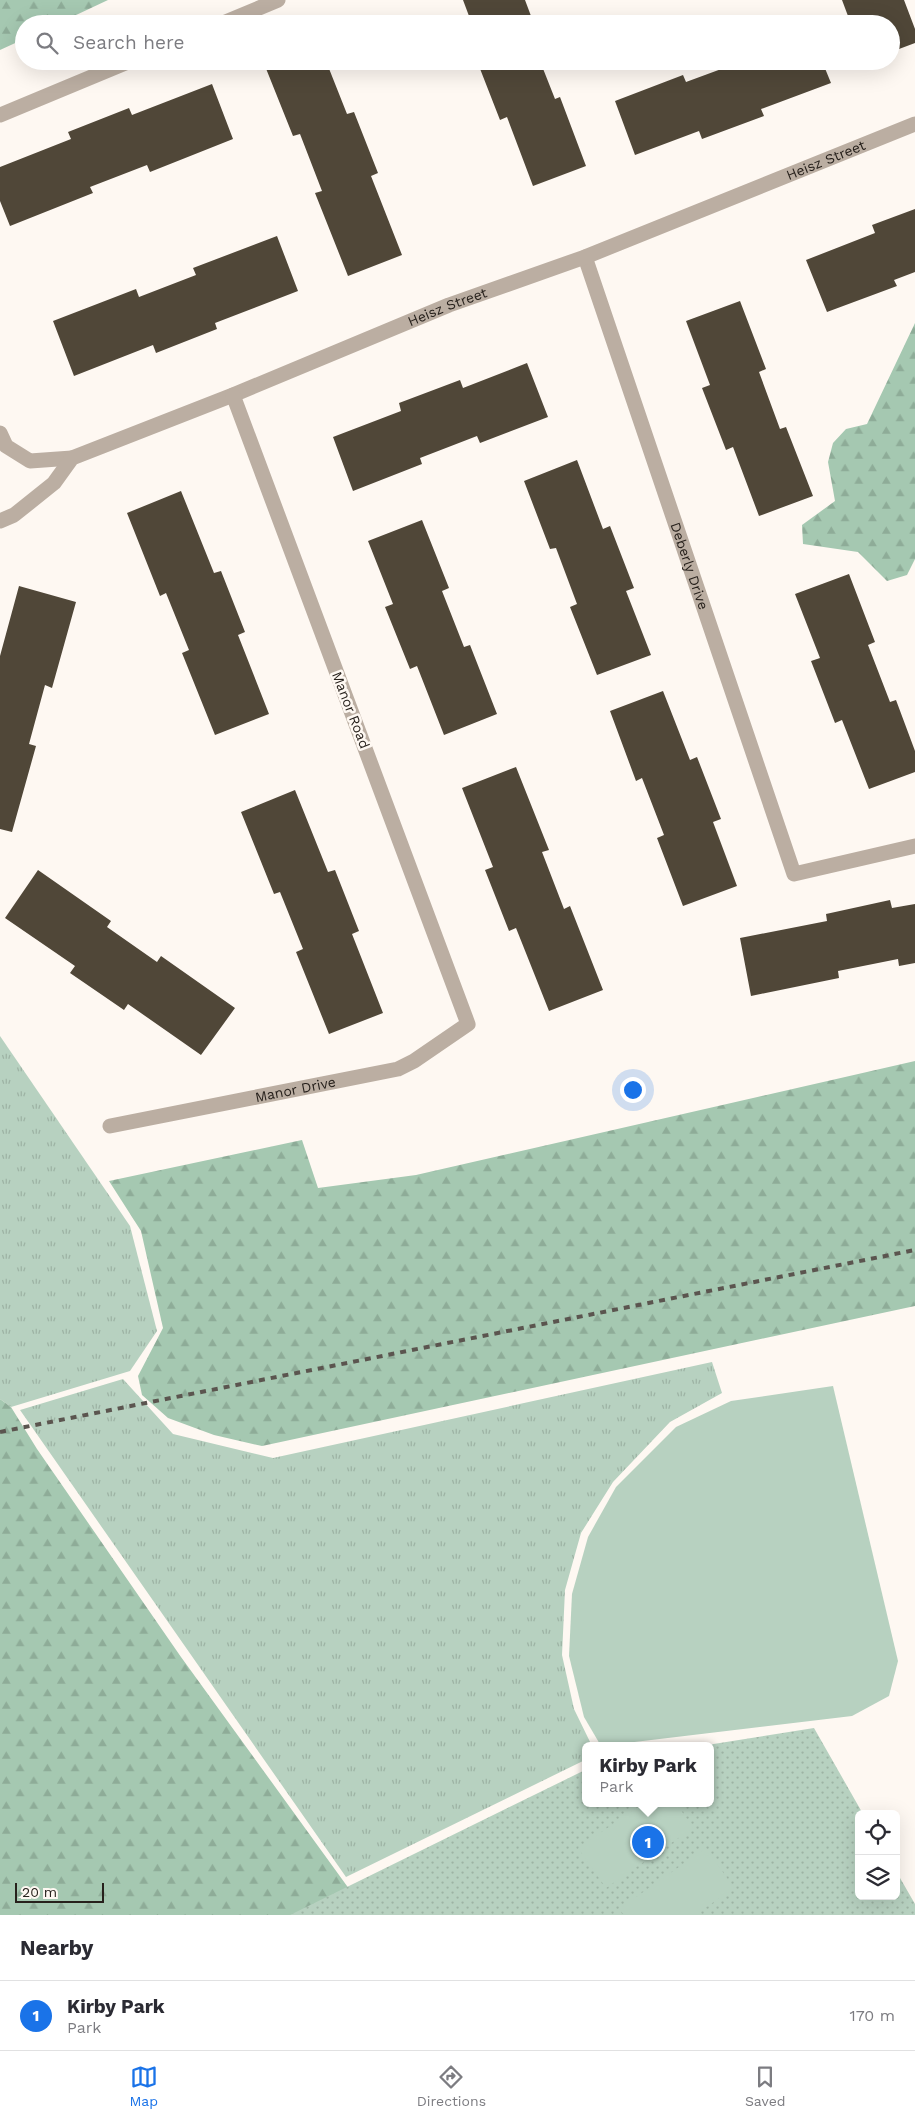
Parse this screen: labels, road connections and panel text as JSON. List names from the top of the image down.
{
  "streets": {
    "street": [
      "Heisz Street",
      "Deberly Drive",
      "Manor Road",
      "Manor Drive"
    ]
  },
  "crossings": [
    ["Heisz Street", "Deberly Drive"],
    ["Heisz Street", "Manor Road"],
    ["Manor Road", "Manor Drive"]
  ],
  "scale_bar": "20 m",
  "page": {
    "search": "Search here",
    "popup": ["Kirby Park", "Park"],
    "pins": "1",
    "scale": "20 m",
    "heading": "Nearby",
    "list": [
      {
        "mark": "1",
        "name": "Kirby Park",
        "note": "Park",
        "value": "170 m"
      }
    ],
    "nav": ["Map", "Directions", "Saved"]
  }
}
